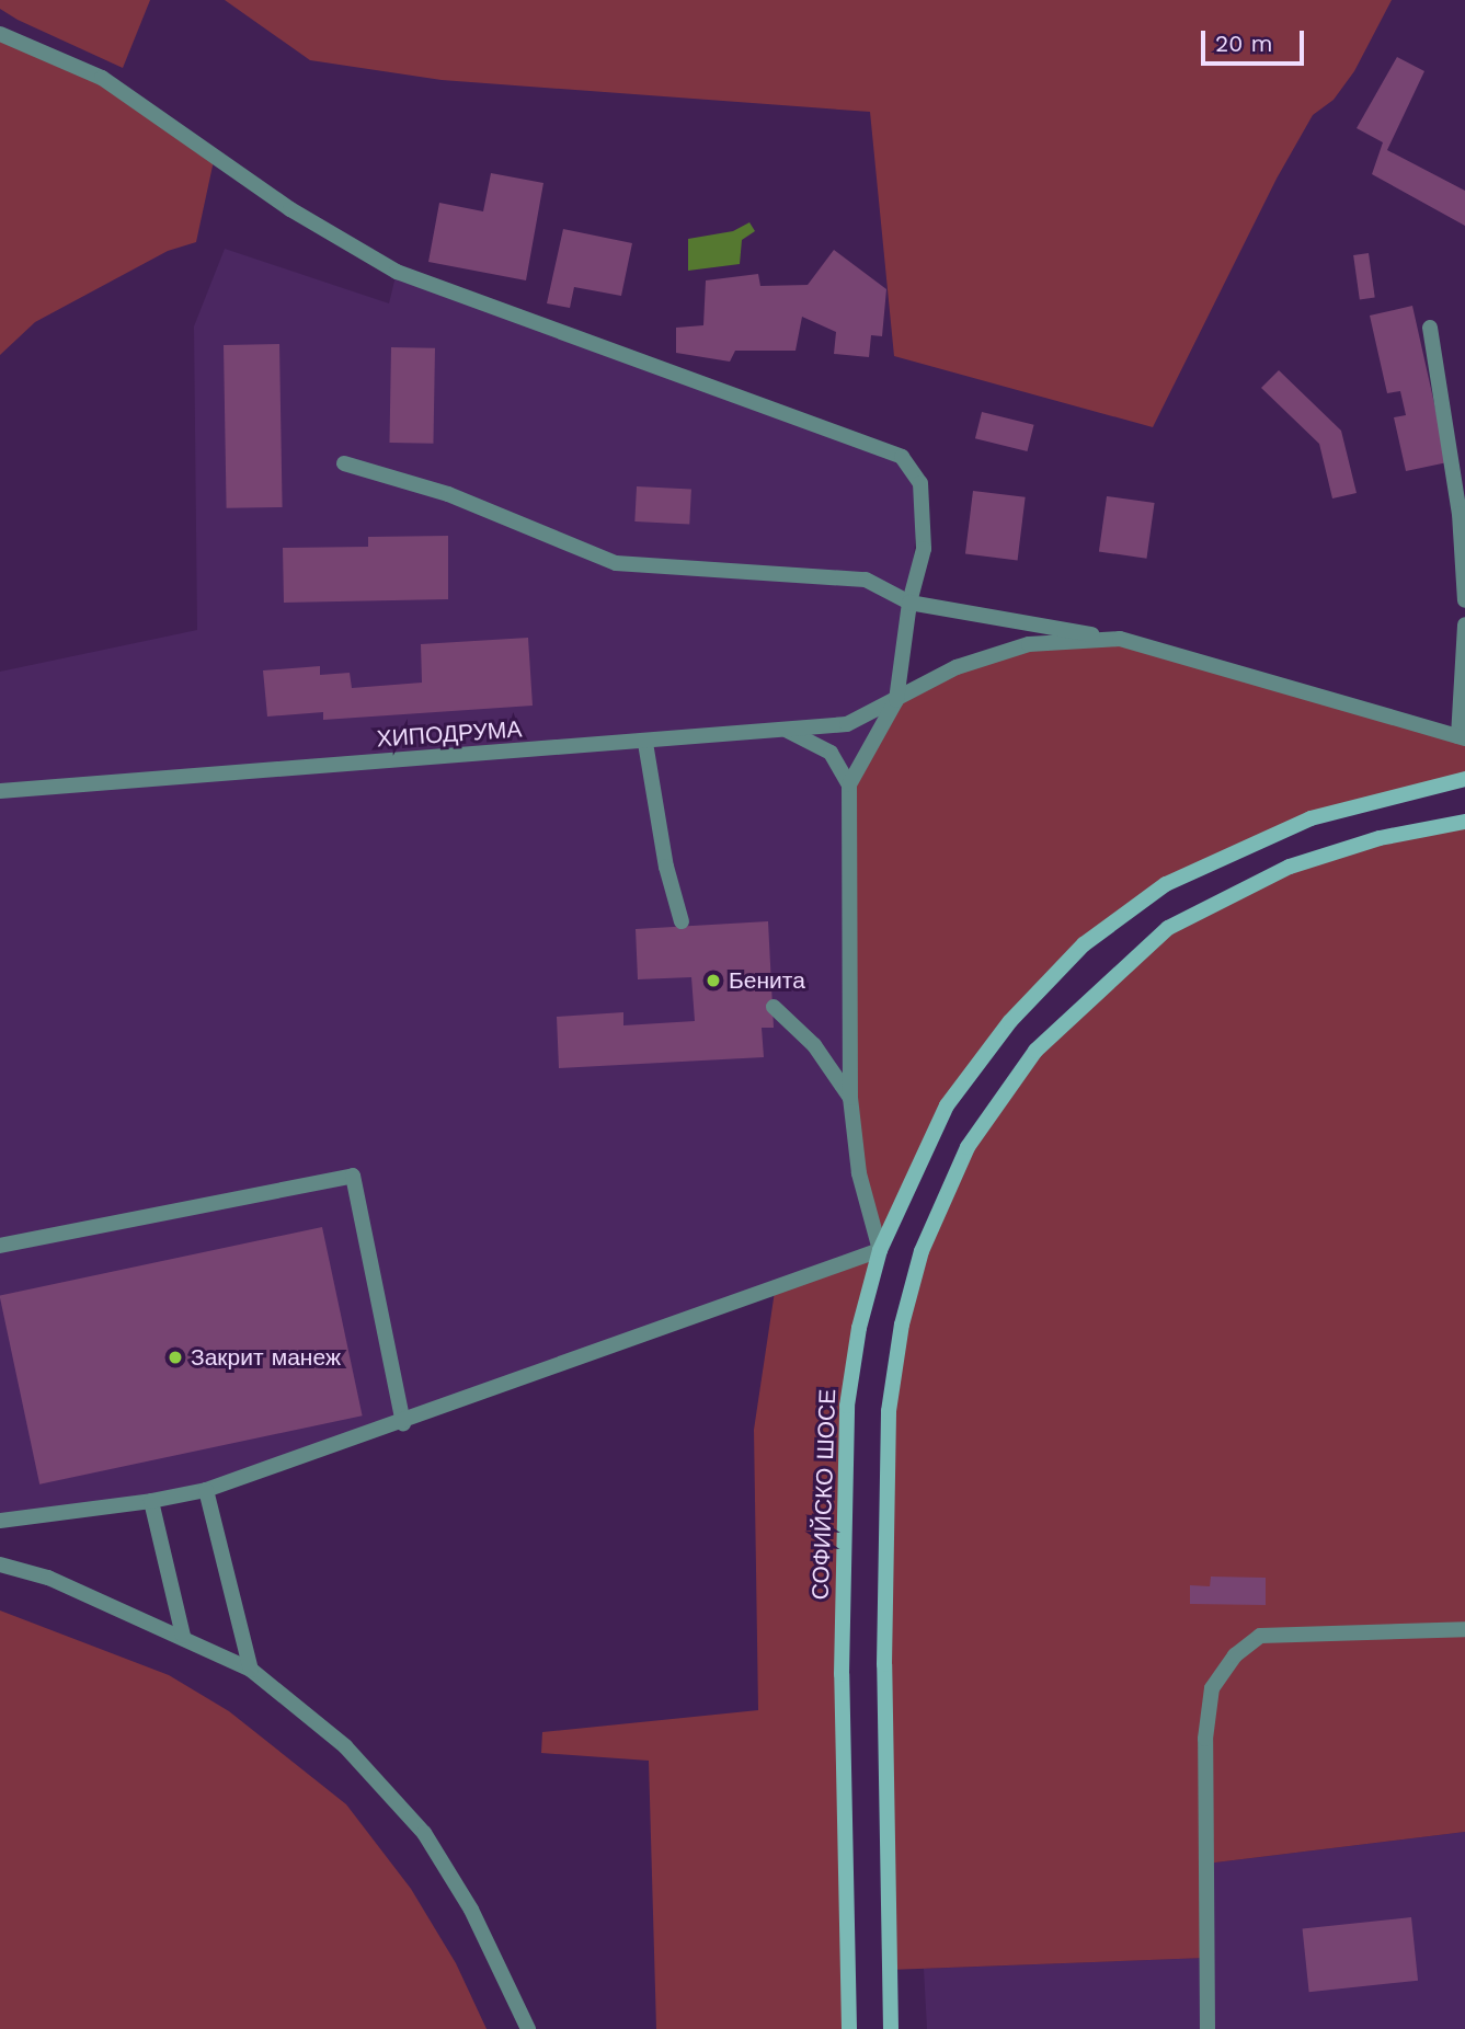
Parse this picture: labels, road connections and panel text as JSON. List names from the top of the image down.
{
  "streets": {
    "main road": ["СОФИЙСКО ШОСЕ"],
    "street": ["ХИПОДРУМА"]
  },
  "places": ["Бенита", "Закрит манеж"],
  "scale_bar": "20 m"
}
